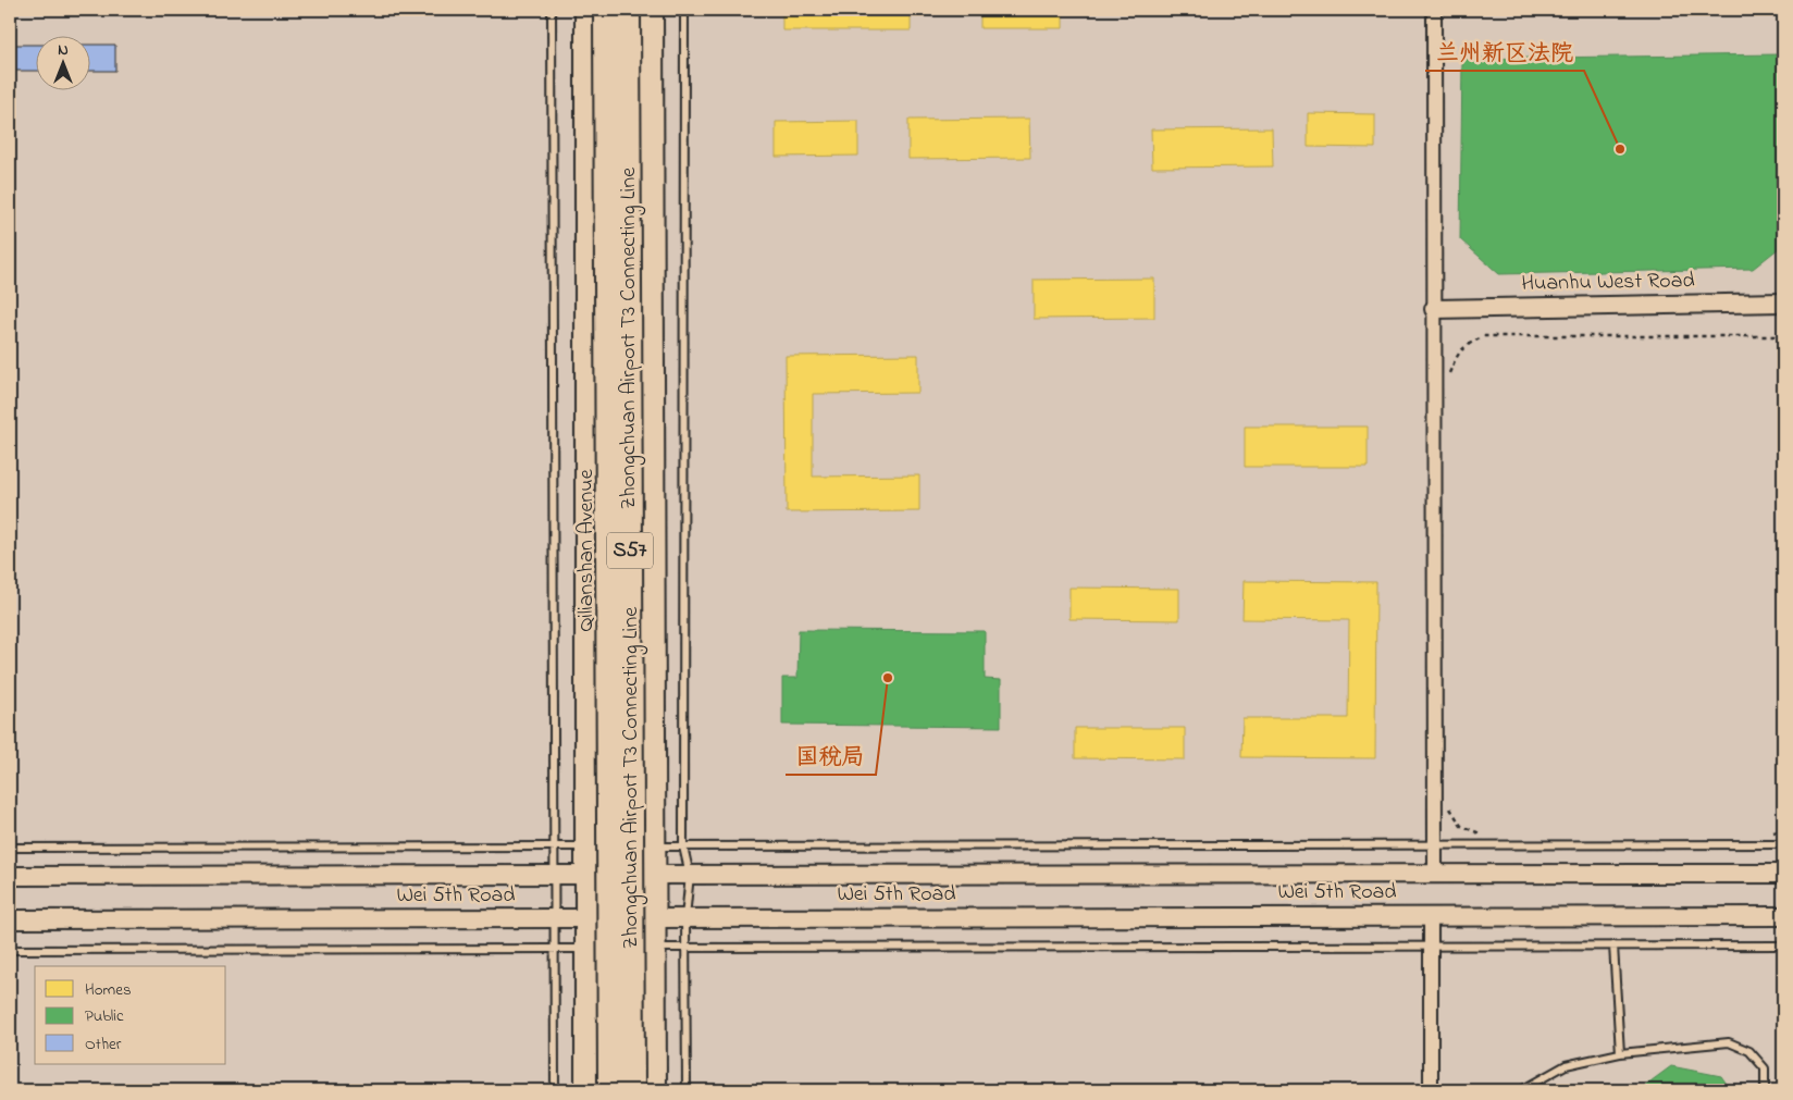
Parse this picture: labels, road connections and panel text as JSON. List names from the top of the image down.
{
  "streets": {
    "highway": ["Zhongchuan Airport T3 Connecting Line", "S57"],
    "main road": ["Qilianshan Avenue"],
    "street": ["Huanhu West Road", "Wei 5th Road"]
  },
  "crossings": [
    ["Qilianshan Avenue", "Wei 5th Road"]
  ],
  "places": ["兰州新区法院", "国税局"],
  "legend": ["Homes", "Public", "Other"],
  "north": "top"
}
